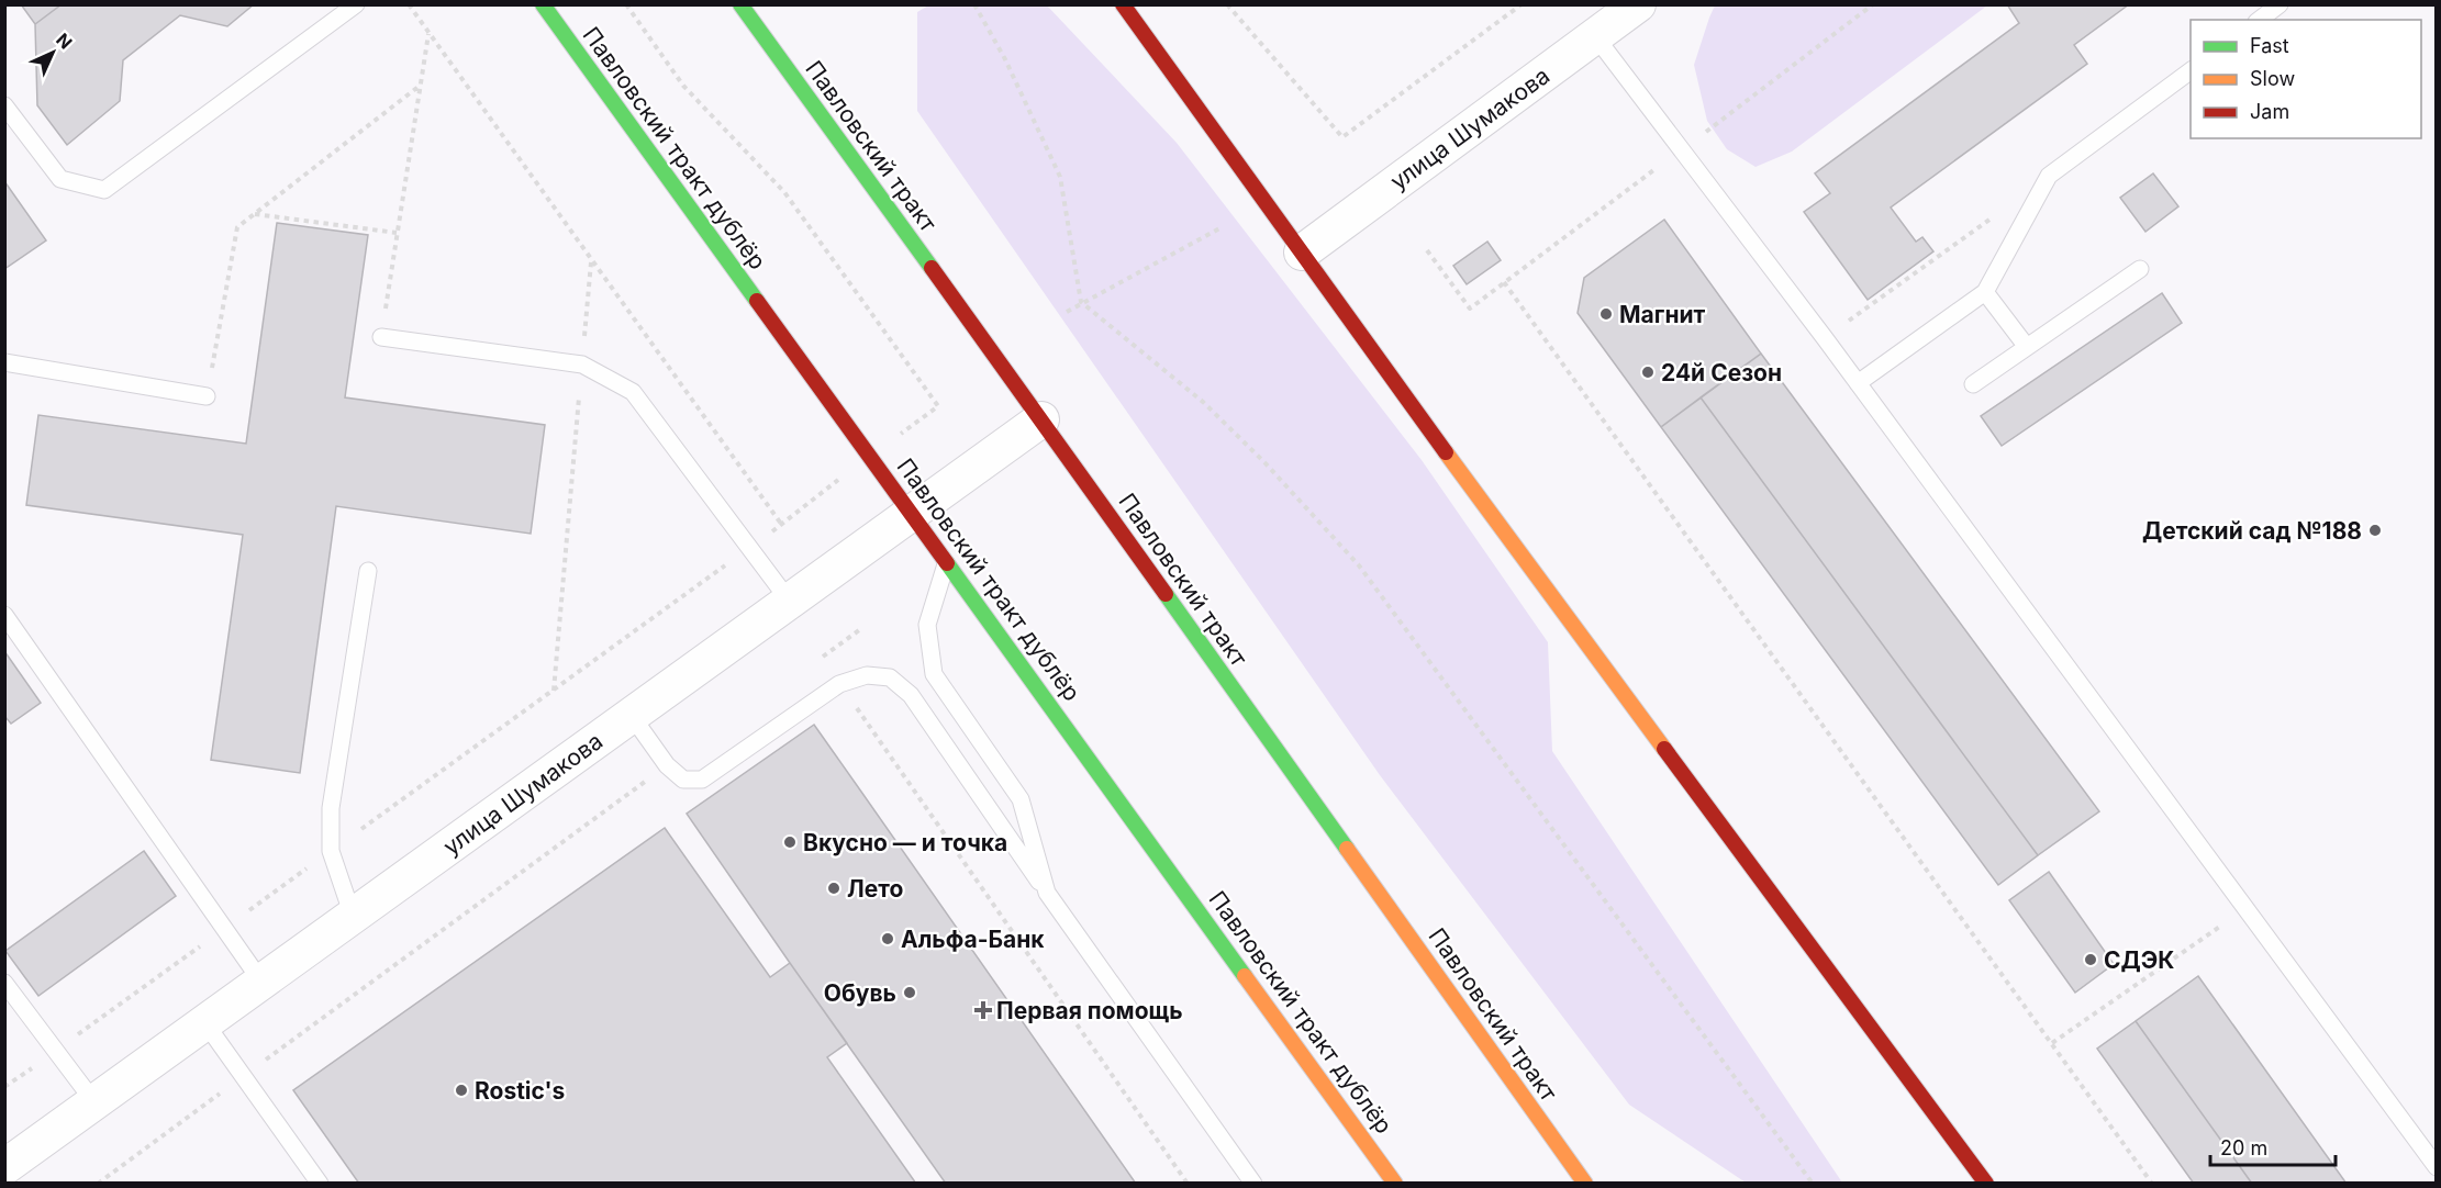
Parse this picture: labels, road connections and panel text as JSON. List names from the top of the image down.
{
  "streets": {
    "street": ["улица Шумакова", "Павловский тракт", "Павловский тракт дублёр"]
  },
  "crossings": [
    ["улица Шумакова", "Павловский тракт"],
    ["улица Шумакова", "Павловский тракт дублёр"]
  ],
  "places": {
    "other": [
      "Магнит",
      "24й Сезон",
      "Детский сад №188",
      "Вкусно — и точка",
      "Лето",
      "Альфа-Банк",
      "СДЭК",
      "Обувь",
      "Rostic's"
    ],
    "health": ["Первая помощь"]
  },
  "legend": ["Fast", "Slow", "Jam"],
  "scale_bar": "20 m",
  "north": "top right"
}
